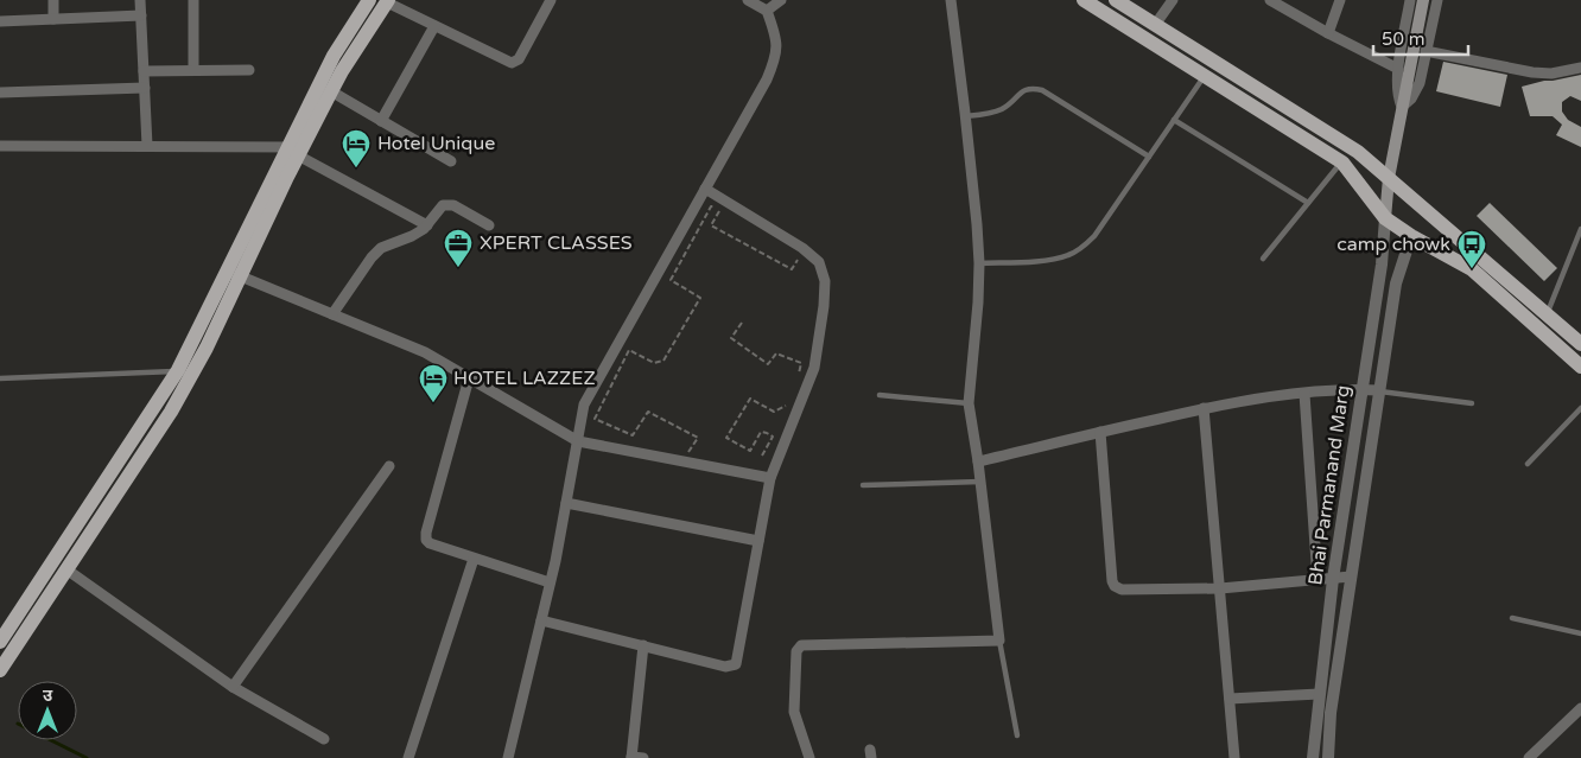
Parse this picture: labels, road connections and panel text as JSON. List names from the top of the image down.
{
  "streets": {
    "street": ["Bhai Parmanand Marg"]
  },
  "places": {
    "hotel": ["Hotel Unique", "HOTEL LAZZEZ"],
    "office": ["XPERT CLASSES"],
    "bus stop": ["camp chowk"]
  },
  "scale_bar": "50 m",
  "north": "top"
}
